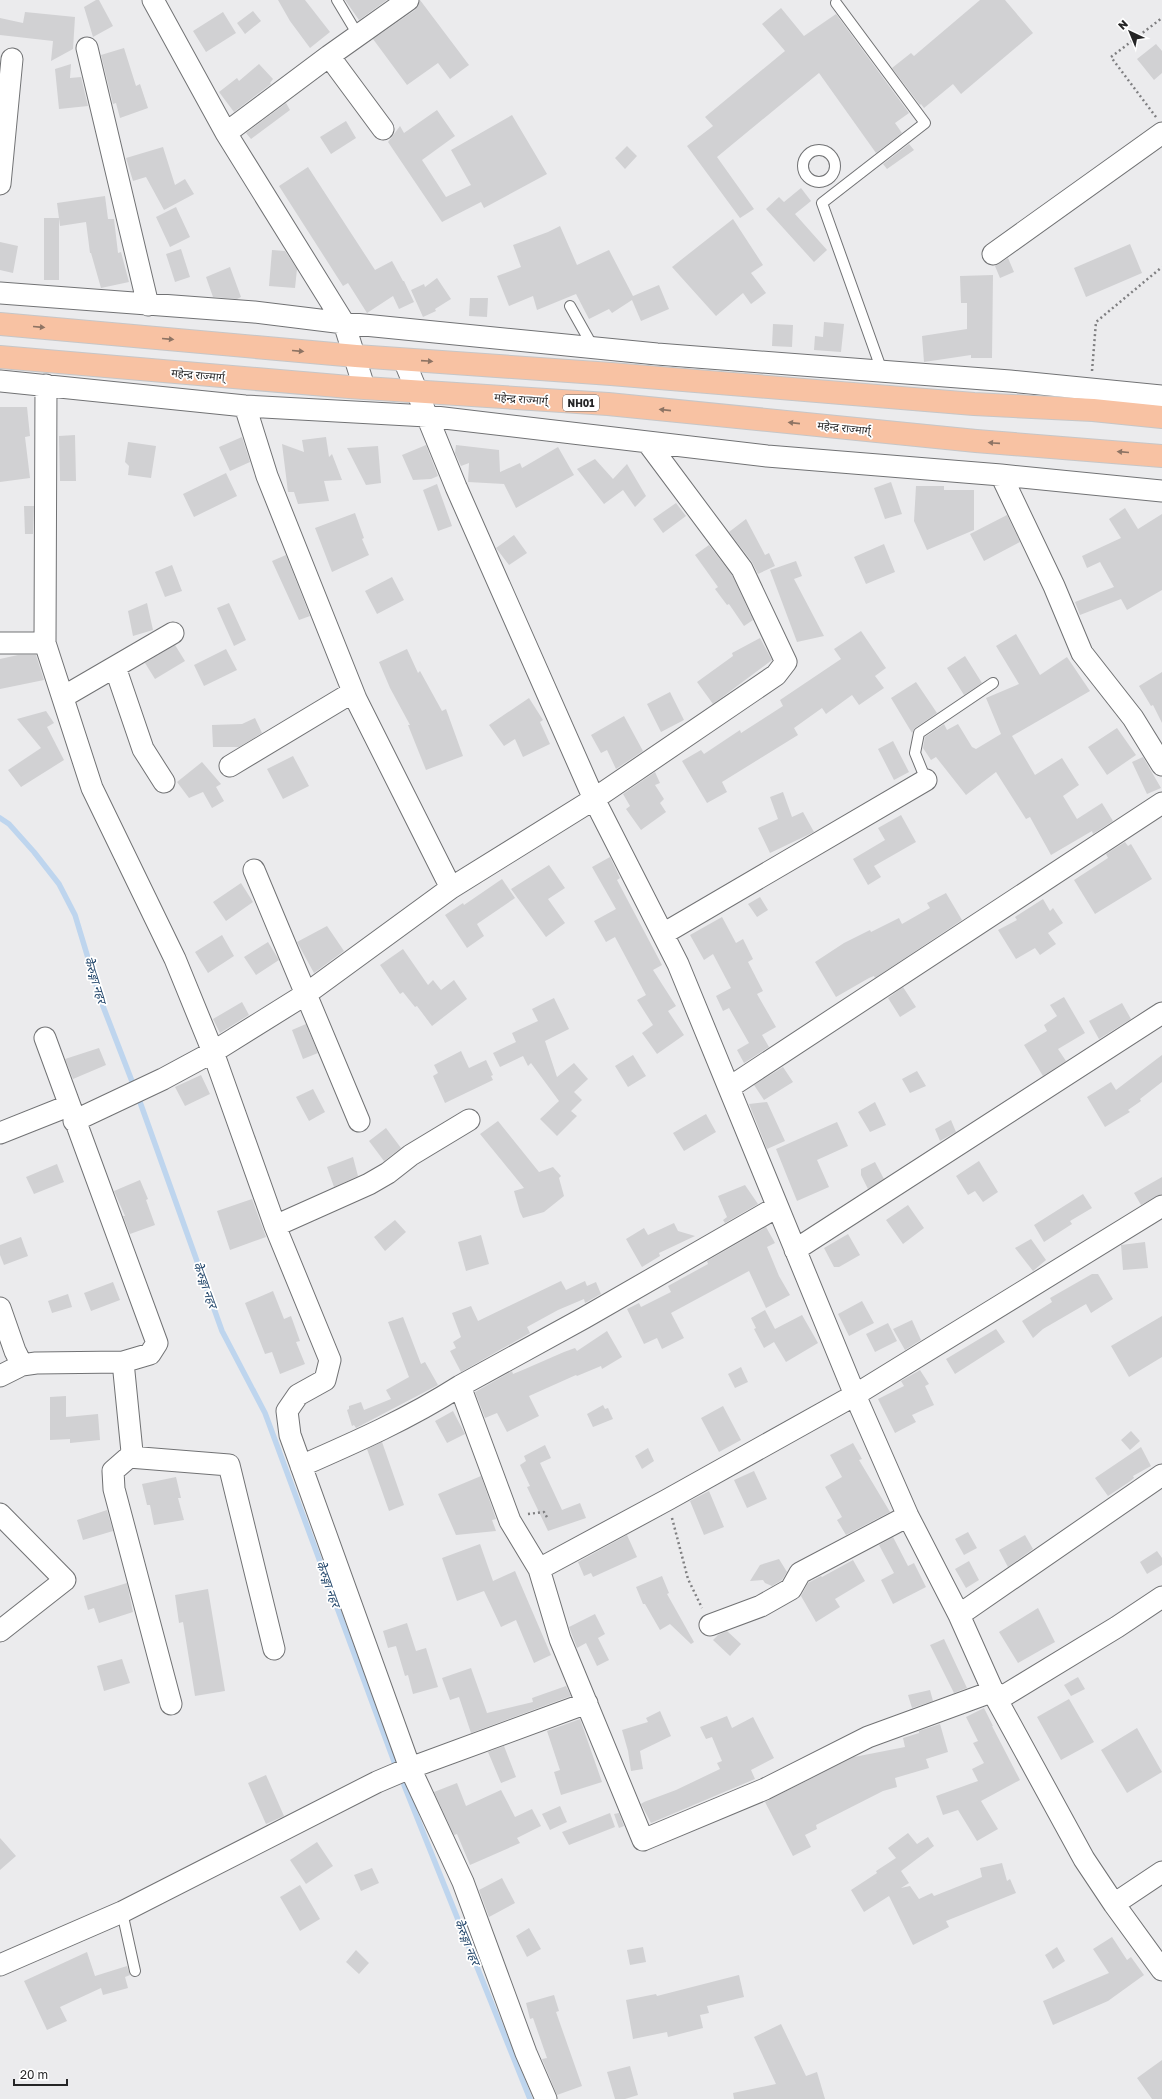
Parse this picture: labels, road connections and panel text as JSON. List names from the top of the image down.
{
  "streets": {
    "highway": ["महेन्द्र राज्मार्ग्", "NH01"]
  },
  "water": ["केेरुङ्गा नहर"],
  "scale_bar": "20 m",
  "north": "top left"
}
